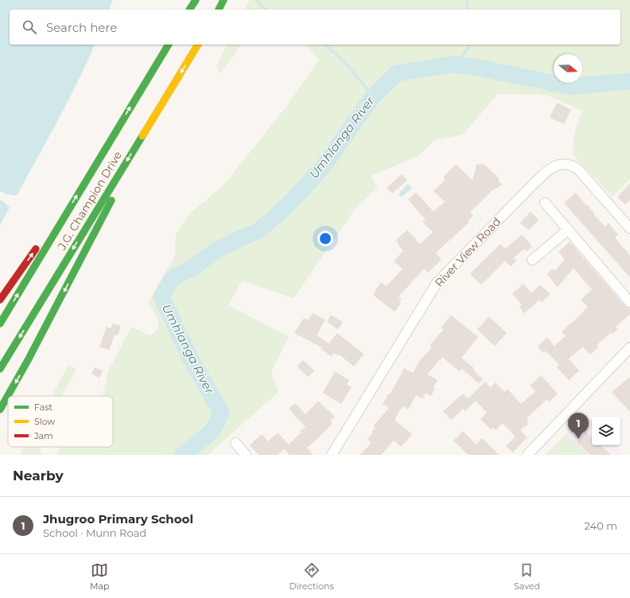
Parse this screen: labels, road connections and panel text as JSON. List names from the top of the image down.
{
  "streets": {
    "street": ["J.G. Champion Drive", "River View Road"]
  },
  "water": ["Umhlanga River"],
  "legend": ["Fast", "Slow", "Jam"],
  "north": "right",
  "page": {
    "search": "Search here",
    "pins": "1",
    "heading": "Nearby",
    "list": [
      {
        "mark": "1",
        "name": "Jhugroo Primary School",
        "note": "School · Munn Road",
        "value": "240 m"
      }
    ],
    "nav": ["Map", "Directions", "Saved"]
  }
}
